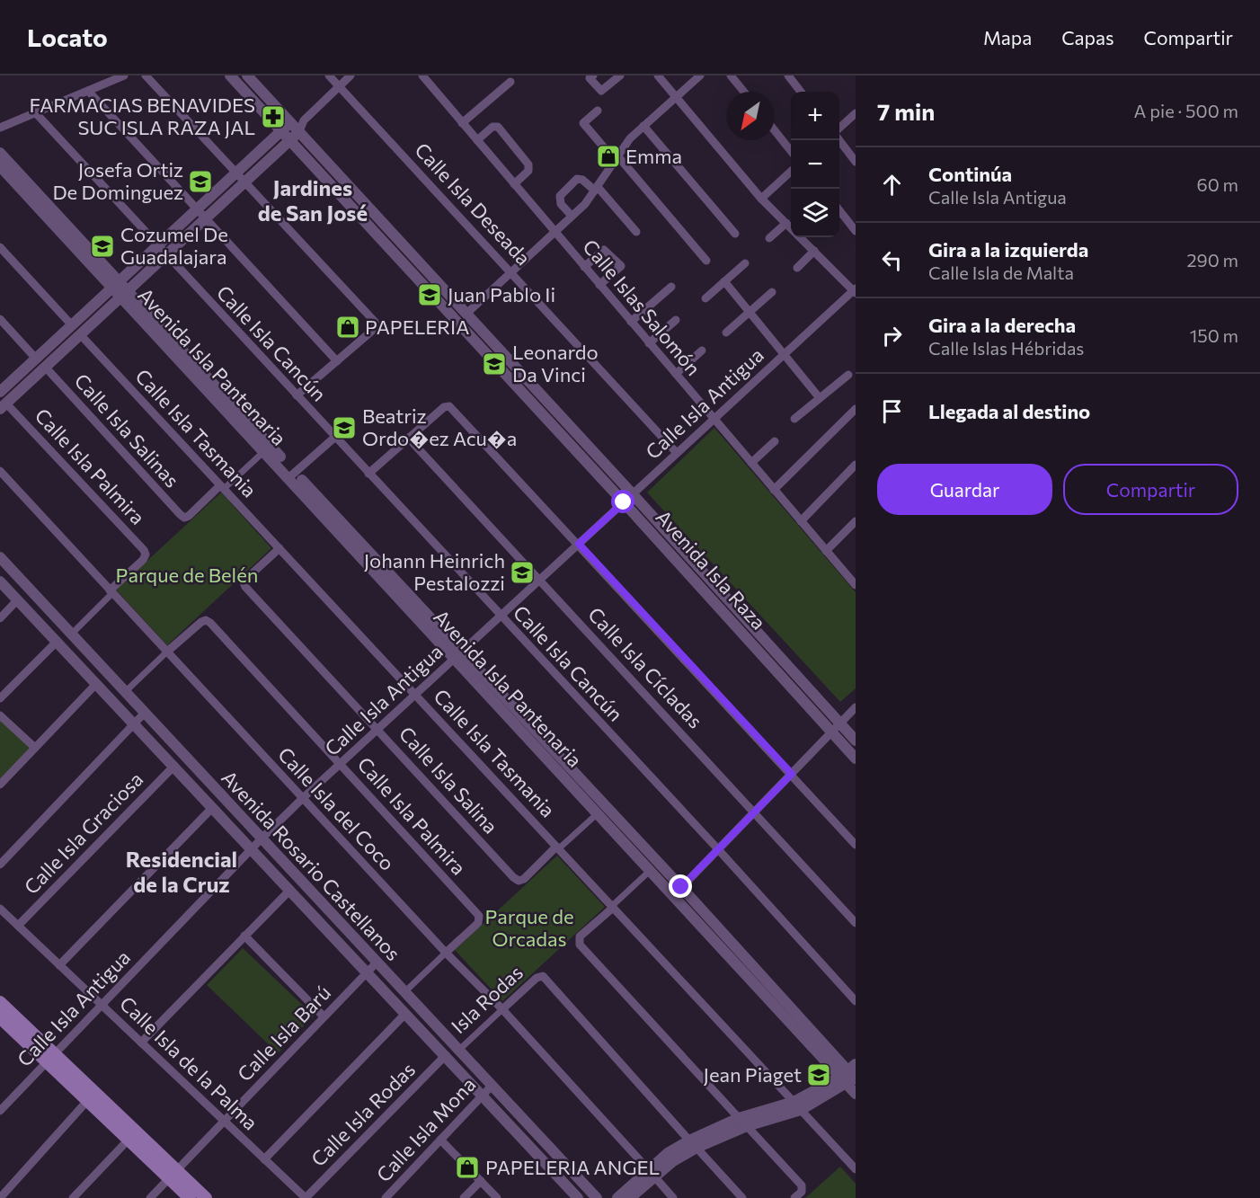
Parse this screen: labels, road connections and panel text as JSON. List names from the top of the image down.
{
  "streets": {
    "street": [
      "Calle Isla Deseada",
      "Calle Islas Salomón",
      "Calle Isla Cancún",
      "Avenida Isla Pantenaria",
      "Calle Isla Antigua",
      "Calle Isla Salinas",
      "Calle Isla Tasmania",
      "Calle Isla Palmira",
      "Avenida Isla Raza",
      "Calle Isla Cícladas",
      "Calle Isla Salina",
      "Calle Isla del Coco",
      "Calle Isla Graciosa",
      "Avenida Rosario Castellanos",
      "Isla Rodas",
      "Calle Isla Barú",
      "Calle Isla de la Palma",
      "Calle Isla Rodas",
      "Calle Isla Mona"
    ]
  },
  "crossings": [
    ["Calle Isla Deseada", "Calle Isla Antigua"],
    ["Calle Islas Salomón", "Calle Isla Antigua"],
    ["Calle Isla Cancún", "Calle Isla Antigua"],
    ["Avenida Isla Pantenaria", "Calle Isla Antigua"],
    ["Calle Isla Antigua", "Calle Isla Tasmania"],
    ["Calle Isla Antigua", "Calle Isla Palmira"],
    ["Calle Isla Antigua", "Avenida Isla Raza"],
    ["Calle Isla Antigua", "Calle Isla Cícladas"],
    ["Calle Isla Antigua", "Calle Isla Salina"],
    ["Calle Isla Antigua", "Calle Isla del Coco"],
    ["Calle Isla Antigua", "Avenida Rosario Castellanos"],
    ["Calle Isla Antigua", "Calle Isla de la Palma"],
    ["Calle Isla Salinas", "Calle Isla Tasmania"],
    ["Calle Isla Tasmania", "Calle Isla Salina"],
    ["Calle Isla Palmira", "Calle Isla del Coco"],
    ["Calle Isla del Coco", "Isla Rodas"],
    ["Calle Isla Graciosa", "Avenida Rosario Castellanos"],
    ["Calle Isla Graciosa", "Calle Isla de la Palma"],
    ["Avenida Rosario Castellanos", "Isla Rodas"],
    ["Avenida Rosario Castellanos", "Calle Isla Barú"],
    ["Avenida Rosario Castellanos", "Calle Isla Rodas"],
    ["Avenida Rosario Castellanos", "Calle Isla Mona"],
    ["Calle Isla Barú", "Calle Isla de la Palma"],
    ["Calle Isla de la Palma", "Calle Isla Rodas"]
  ],
  "districts": ["Jardines de San José", "Residencial de la Cruz"],
  "parks": ["Parque de Belén", "Parque de Orcadas"],
  "places": {
    "pharmacy": ["FARMACIAS BENAVIDES SUC ISLA RAZA JAL"],
    "shop": ["Emma", "PAPELERIA", "PAPELERIA ANGEL"],
    "school or university": [
      "Josefa Ortiz De Dominguez",
      "Cozumel De Guadalajara",
      "Juan Pablo Ii",
      "Leonardo Da Vinci",
      "Beatriz Ordo�ez Acu�a",
      "Johann Heinrich Pestalozzi",
      "Jean Piaget"
    ]
  },
  "north": "bottom left",
  "page": {
    "header": "Locato",
    "nav": ["Mapa", "Capas", "Compartir"],
    "heading": ["7 min", "A pie · 500 m"],
    "map_buttons": ["+", "−"],
    "list": [
      ["Continúa", "Calle Isla Antigua", "60 m"],
      ["Gira a la izquierda", "Calle Isla de Malta", "290 m"],
      ["Gira a la derecha", "Calle Islas Hébridas", "150 m"],
      "Llegada al destino"
    ],
    "buttons": ["Guardar", "Compartir"]
  }
}
